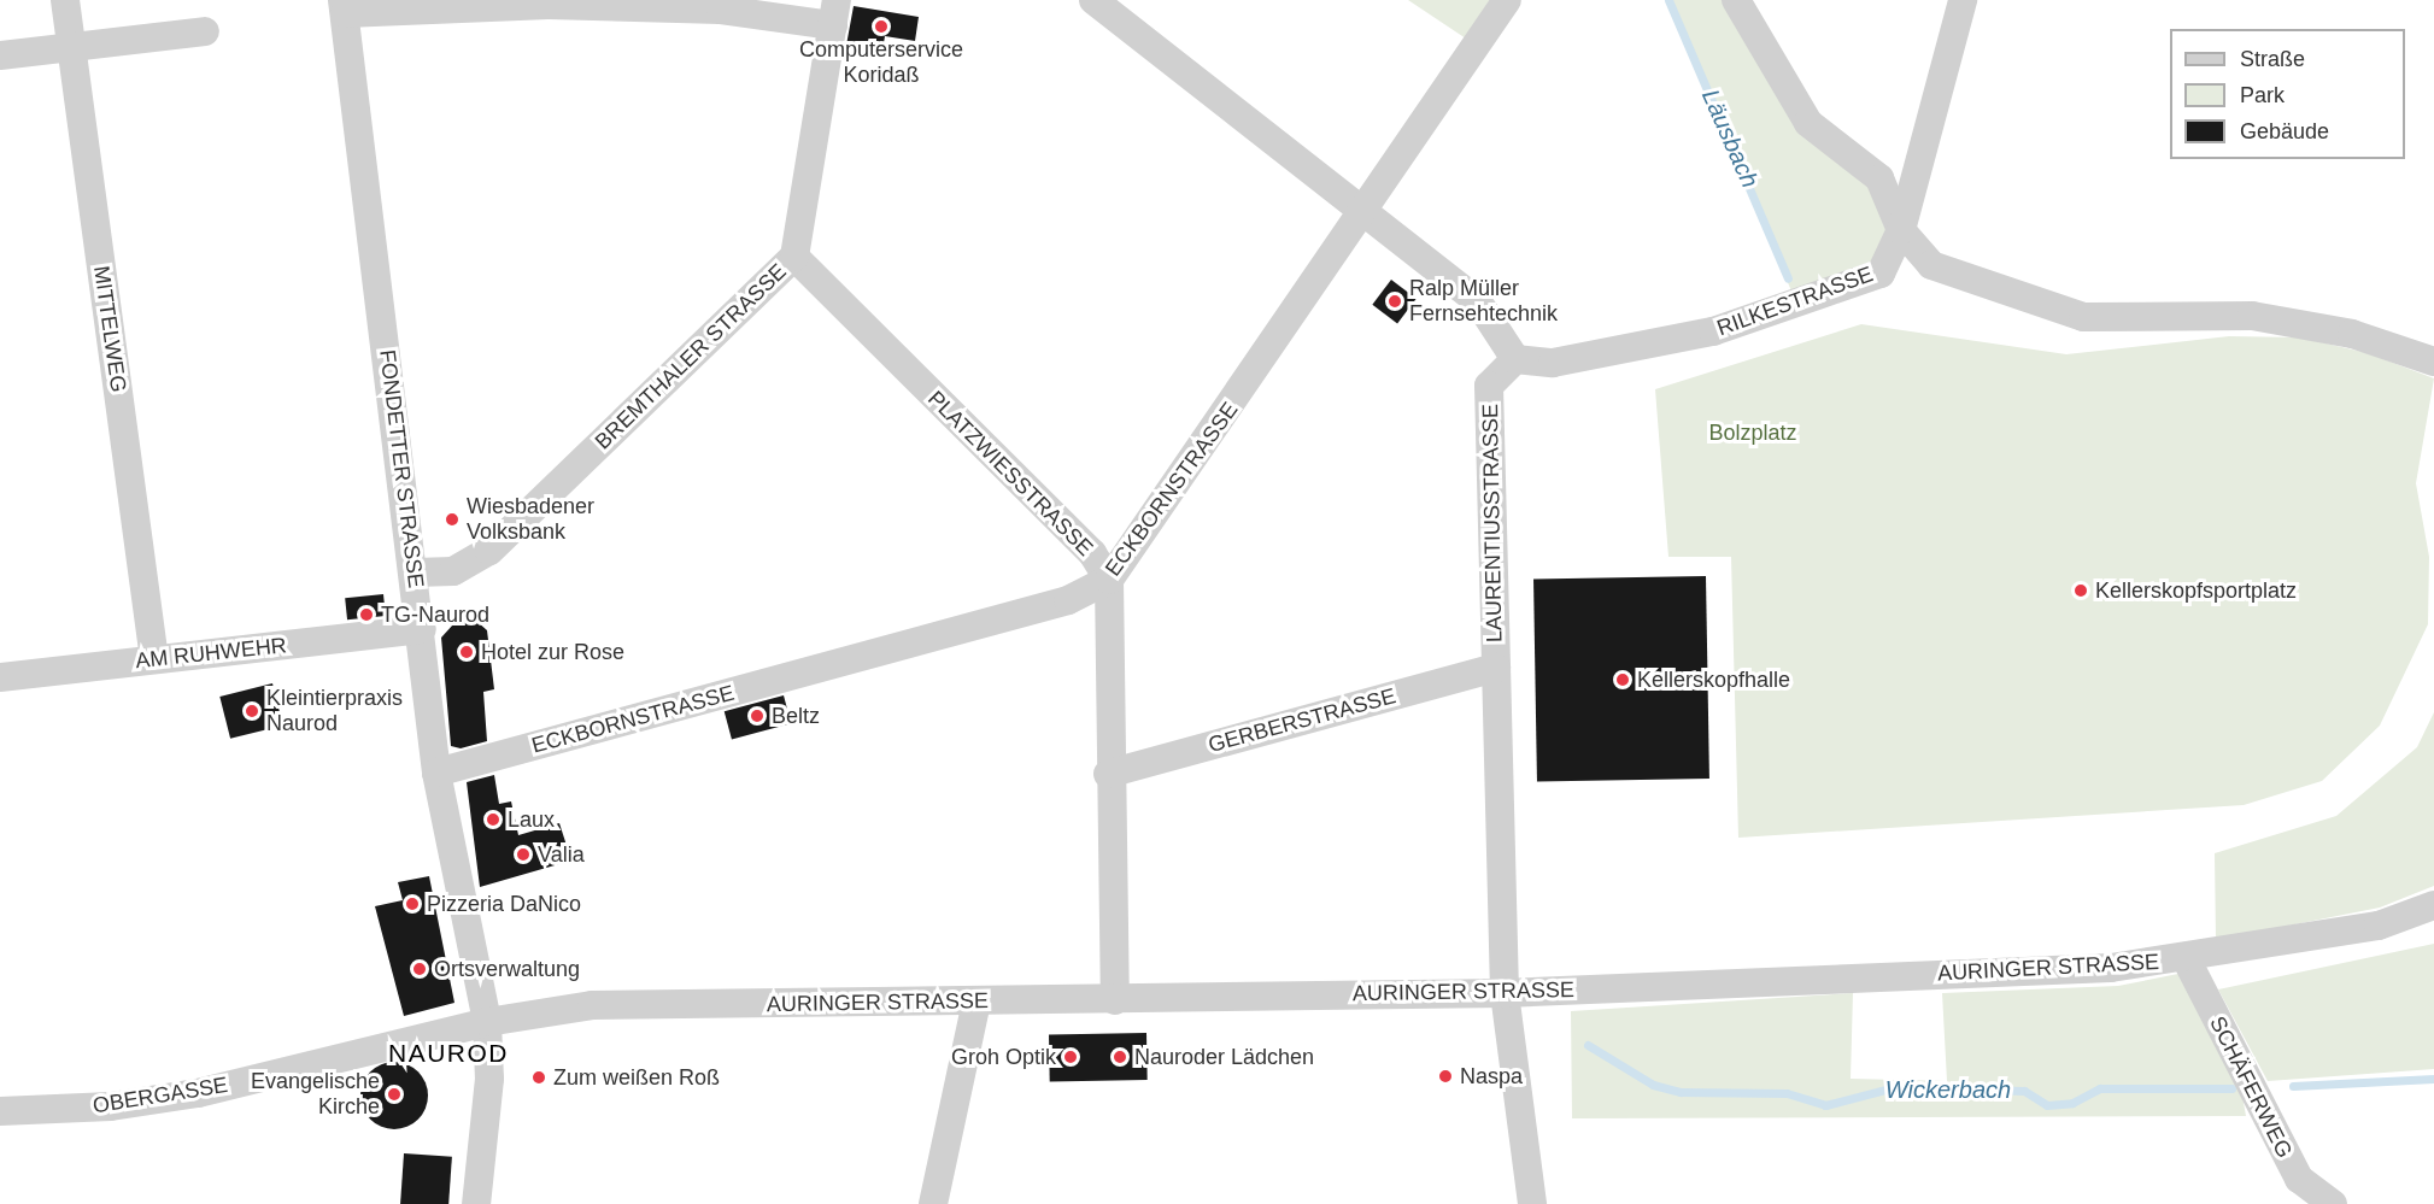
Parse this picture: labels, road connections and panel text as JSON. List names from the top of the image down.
{
  "streets": {
    "street": [
      "RILKESTRASSE",
      "MITTELWEG",
      "BREMTHALER STRASSE",
      "FONDETTER STRASSE",
      "PLATZWIESSTRASSE",
      "ECKBORNSTRASSE",
      "LAURENTIUSSTRASSE",
      "AM RUHWEHR",
      "GERBERSTRASSE",
      "AURINGER STRASSE",
      "SCHÄFERWEG",
      "OBERGASSE"
    ]
  },
  "crossings": [
    ["RILKESTRASSE", "LAURENTIUSSTRASSE"],
    ["MITTELWEG", "AM RUHWEHR"],
    ["BREMTHALER STRASSE", "FONDETTER STRASSE"],
    ["BREMTHALER STRASSE", "PLATZWIESSTRASSE"],
    ["FONDETTER STRASSE", "ECKBORNSTRASSE"],
    ["FONDETTER STRASSE", "AM RUHWEHR"],
    ["FONDETTER STRASSE", "AURINGER STRASSE"],
    ["FONDETTER STRASSE", "OBERGASSE"],
    ["PLATZWIESSTRASSE", "ECKBORNSTRASSE"],
    ["LAURENTIUSSTRASSE", "GERBERSTRASSE"],
    ["LAURENTIUSSTRASSE", "AURINGER STRASSE"],
    ["AURINGER STRASSE", "SCHÄFERWEG"],
    ["AURINGER STRASSE", "OBERGASSE"]
  ],
  "districts": ["NAUROD"],
  "water": ["Läusbach", "Wickerbach"],
  "parks": ["Bolzplatz"],
  "places": [
    "Computerservice Koridaß",
    "Ralp Müller Fernsehtechnik",
    "Wiesbadener Volksbank",
    "Kellerskopfsportplatz",
    "TG-Naurod",
    "Hotel zur Rose",
    "Kellerskopfhalle",
    "Kleintierpraxis Naurod",
    "Beltz",
    "Laux",
    "Valia",
    "Pizzeria DaNico",
    "Ortsverwaltung",
    "Groh Optik",
    "Nauroder Lädchen",
    "Naspa",
    "Zum weißen Roß",
    "Evangelische Kirche"
  ],
  "legend": ["Straße", "Park", "Gebäude"]
}
